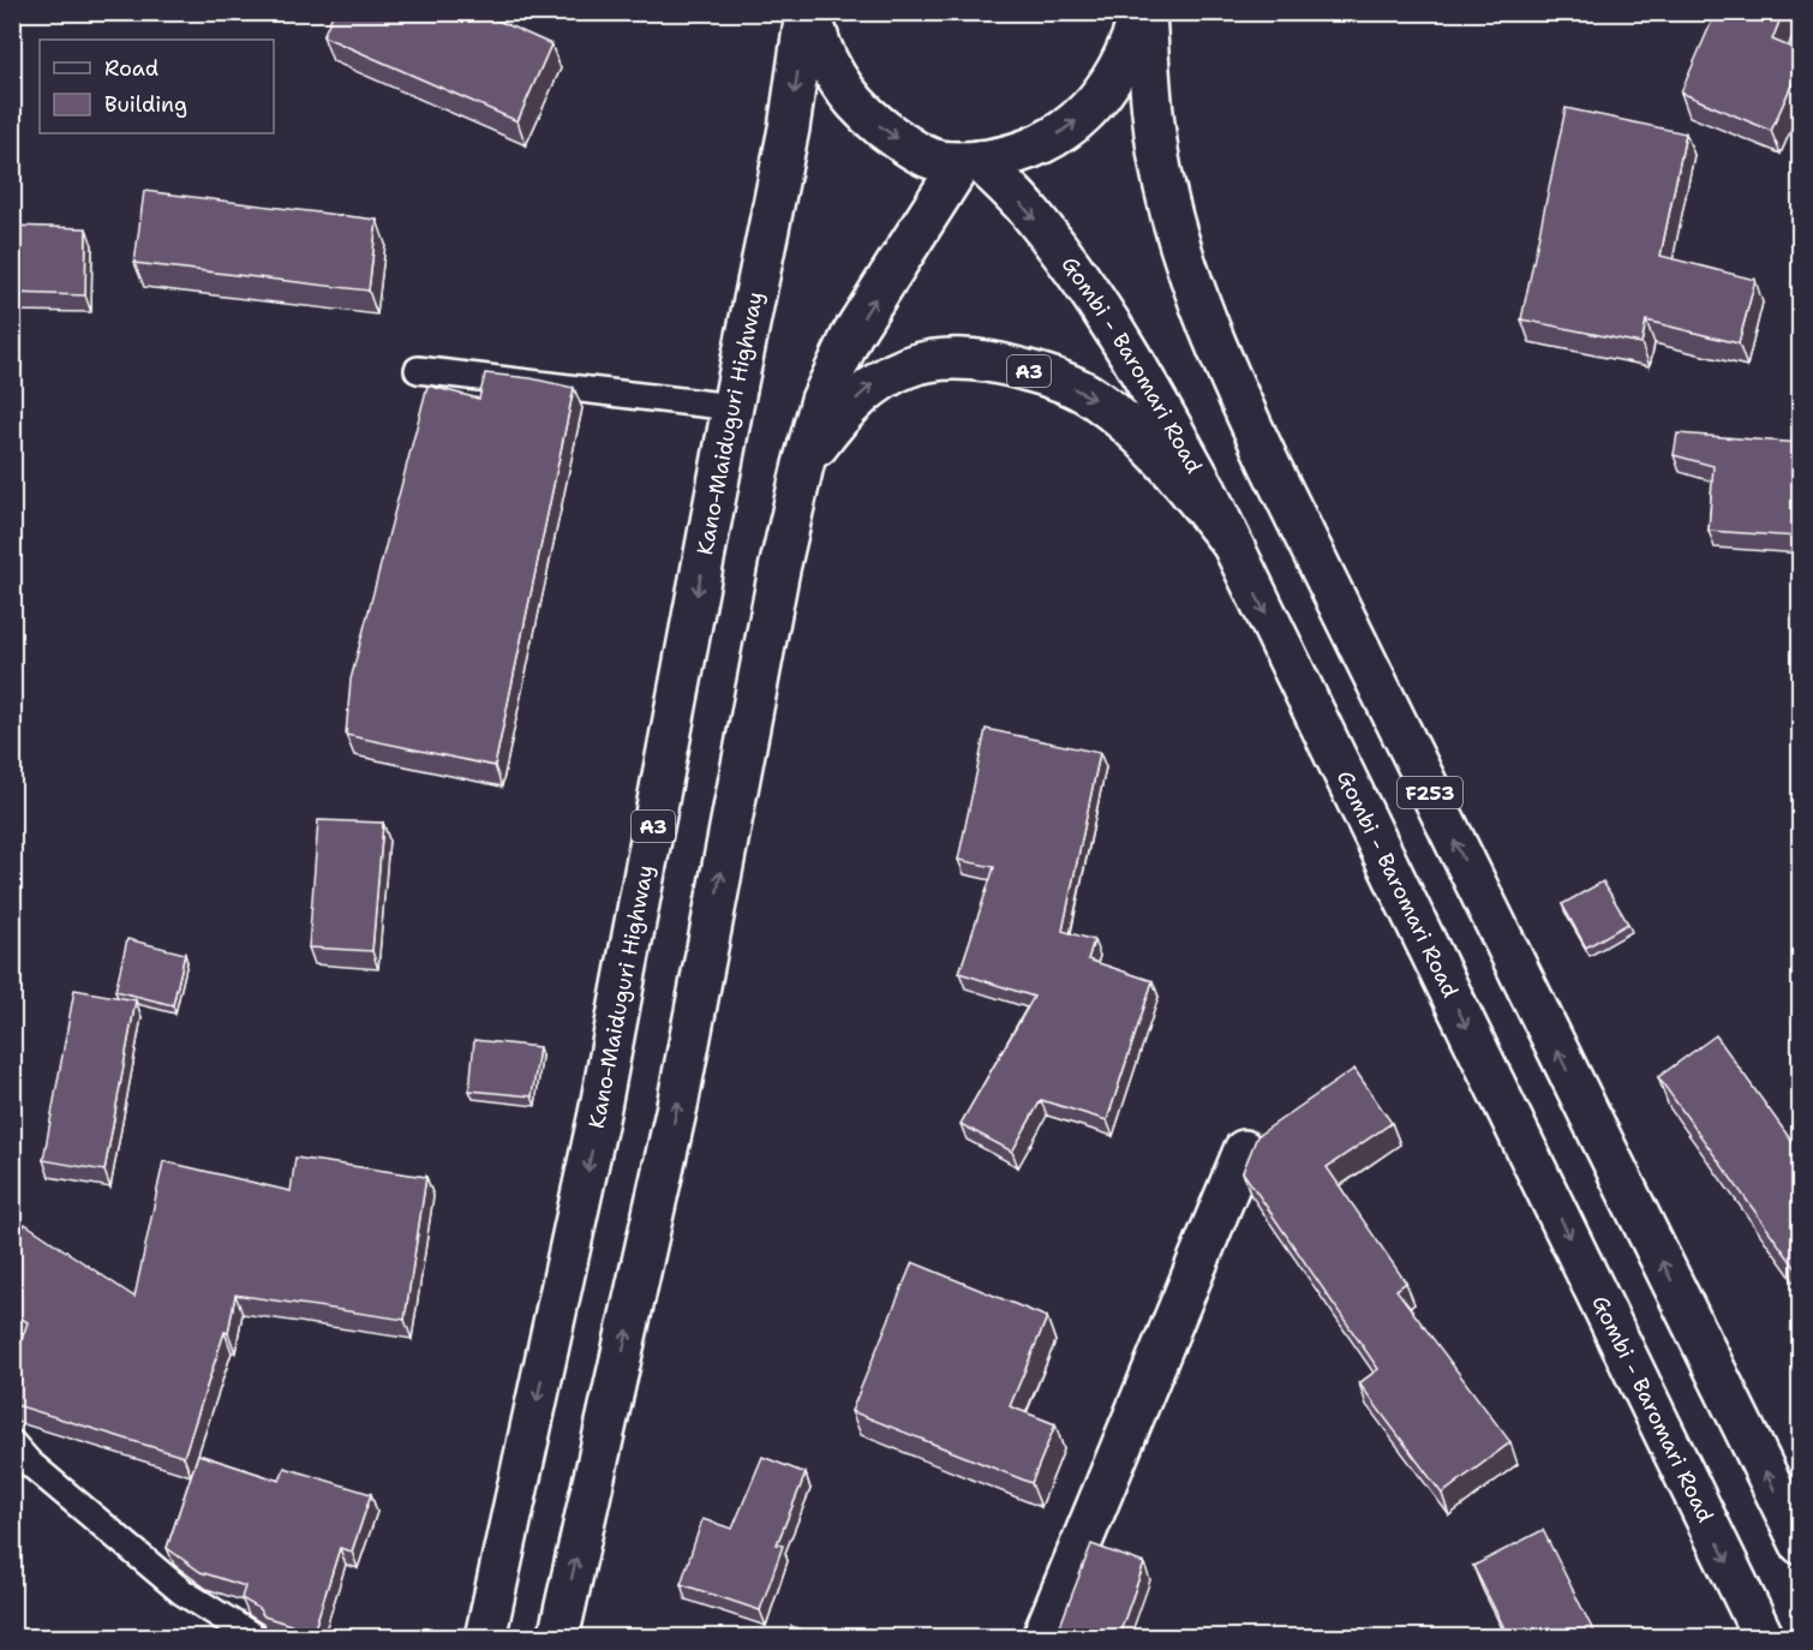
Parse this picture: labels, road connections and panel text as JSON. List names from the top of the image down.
{
  "streets": {
    "main road": [
      "Gombi - Baromari Road",
      "A3",
      "Kano-Maiduguri Highway",
      "F253"
    ]
  },
  "crossings": [
    ["Gombi - Baromari Road", "A3"]
  ],
  "legend": ["Road", "Building"]
}
